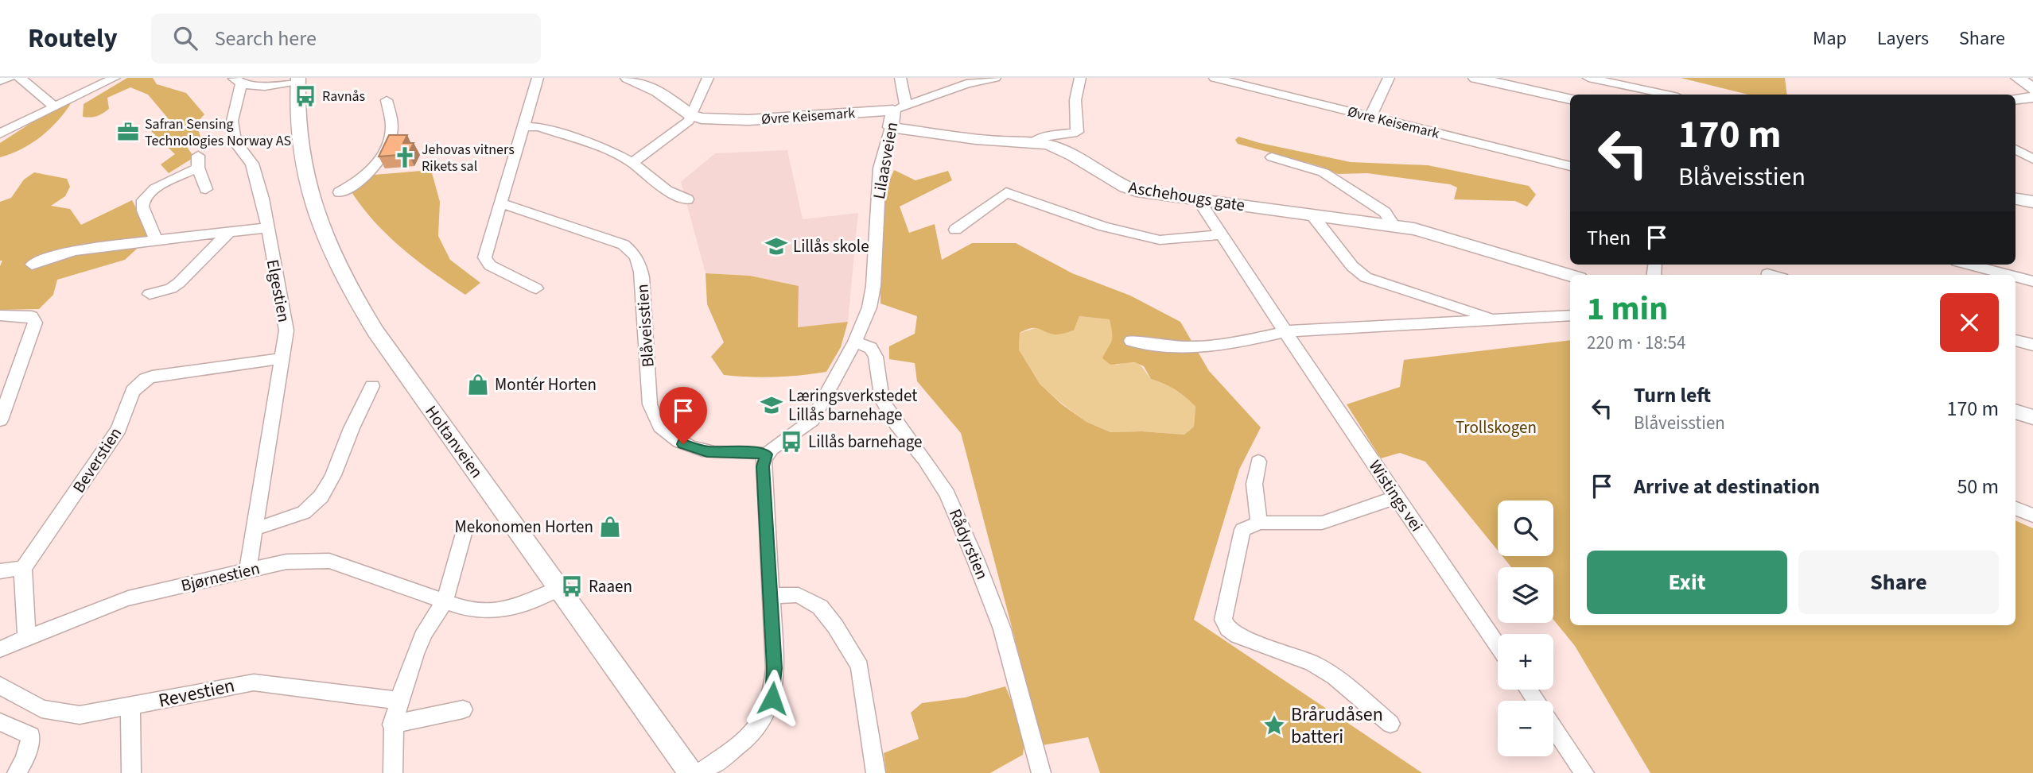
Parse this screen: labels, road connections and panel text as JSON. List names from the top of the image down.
{
  "streets": {
    "main road": [
      "Øvre Keisemark",
      "Lilaasveien",
      "Aschehougs gate",
      "Holtanveien"
    ],
    "street": [
      "Elgestien",
      "Blåveisstien",
      "Beverstien",
      "Wistings vei",
      "Rådyrstien",
      "Bjørnestien",
      "Revestien"
    ]
  },
  "crossings": [
    ["Øvre Keisemark", "Lilaasveien"],
    ["Lilaasveien", "Aschehougs gate"],
    ["Lilaasveien", "Blåveisstien"],
    ["Lilaasveien", "Rådyrstien"],
    ["Aschehougs gate", "Wistings vei"],
    ["Elgestien", "Beverstien"],
    ["Elgestien", "Bjørnestien"],
    ["Holtanveien", "Bjørnestien"]
  ],
  "parks": ["Trollskogen"],
  "places": {
    "bus stop": ["Ravnås", "Lillås barnehage", "Raaen"],
    "office": ["Safran Sensing Technologies Norway AS"],
    "church": ["Jehovas vitners Rikets sal"],
    "school or university": ["Lillås skole", "Læringsverkstedet Lillås barnehage"],
    "shop": ["Montér Horten", "Mekonomen Horten"],
    "place": ["Brårudåsen batteri"]
  },
  "page": {
    "header": "Routely",
    "search": "Search here",
    "nav": ["Map", "Layers", "Share"],
    "turn": ["170 m", "Blåveisstien"],
    "then": "Then",
    "heading": ["1 min", "220 m · 18:54"],
    "list": [
      {
        "name": "Turn left",
        "note": "Blåveisstien",
        "value": "170 m"
      },
      {
        "name": "Arrive at destination",
        "value": "50 m"
      }
    ],
    "map_buttons": ["+", "−"],
    "buttons": ["Exit", "Share"]
  }
}
